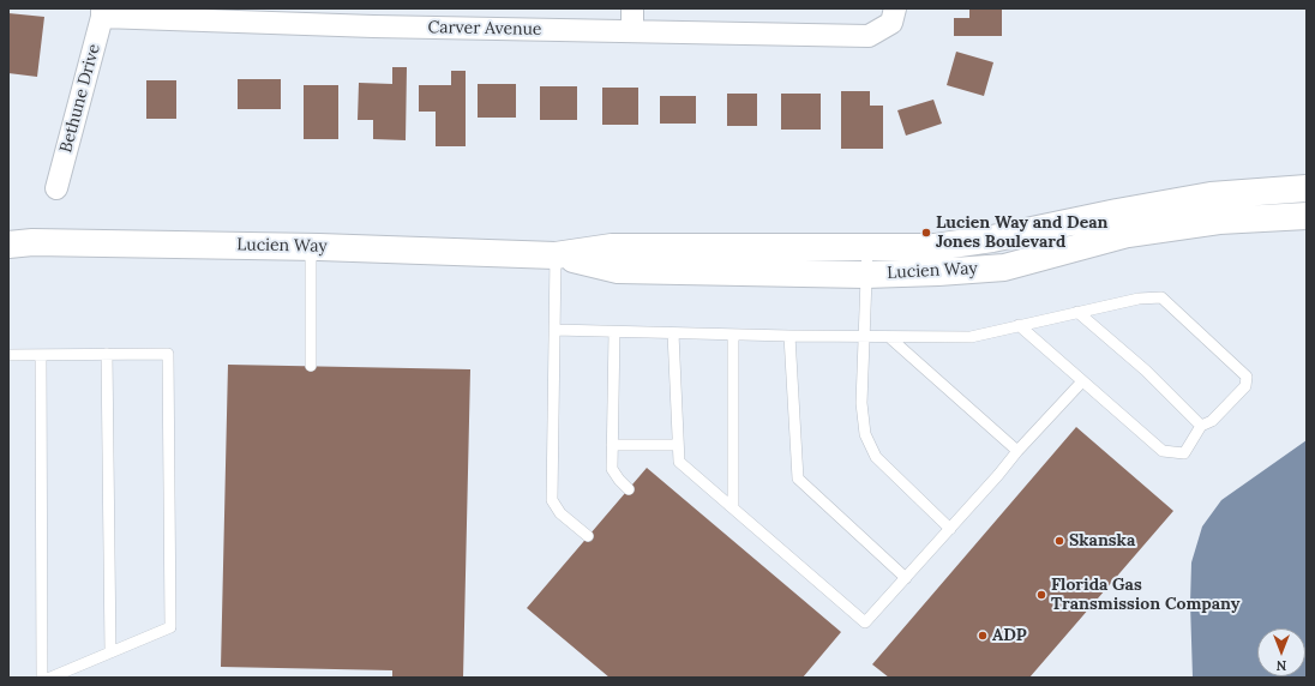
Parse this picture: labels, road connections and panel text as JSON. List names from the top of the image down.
{
  "streets": {
    "street": ["Carver Avenue", "Bethune Drive", "Lucien Way"]
  },
  "crossings": [
    ["Carver Avenue", "Bethune Drive"]
  ],
  "places": [
    "Lucien Way and Dean Jones Boulevard",
    "Skanska",
    "Florida Gas Transmission Company",
    "ADP"
  ],
  "north": "bottom"
}
